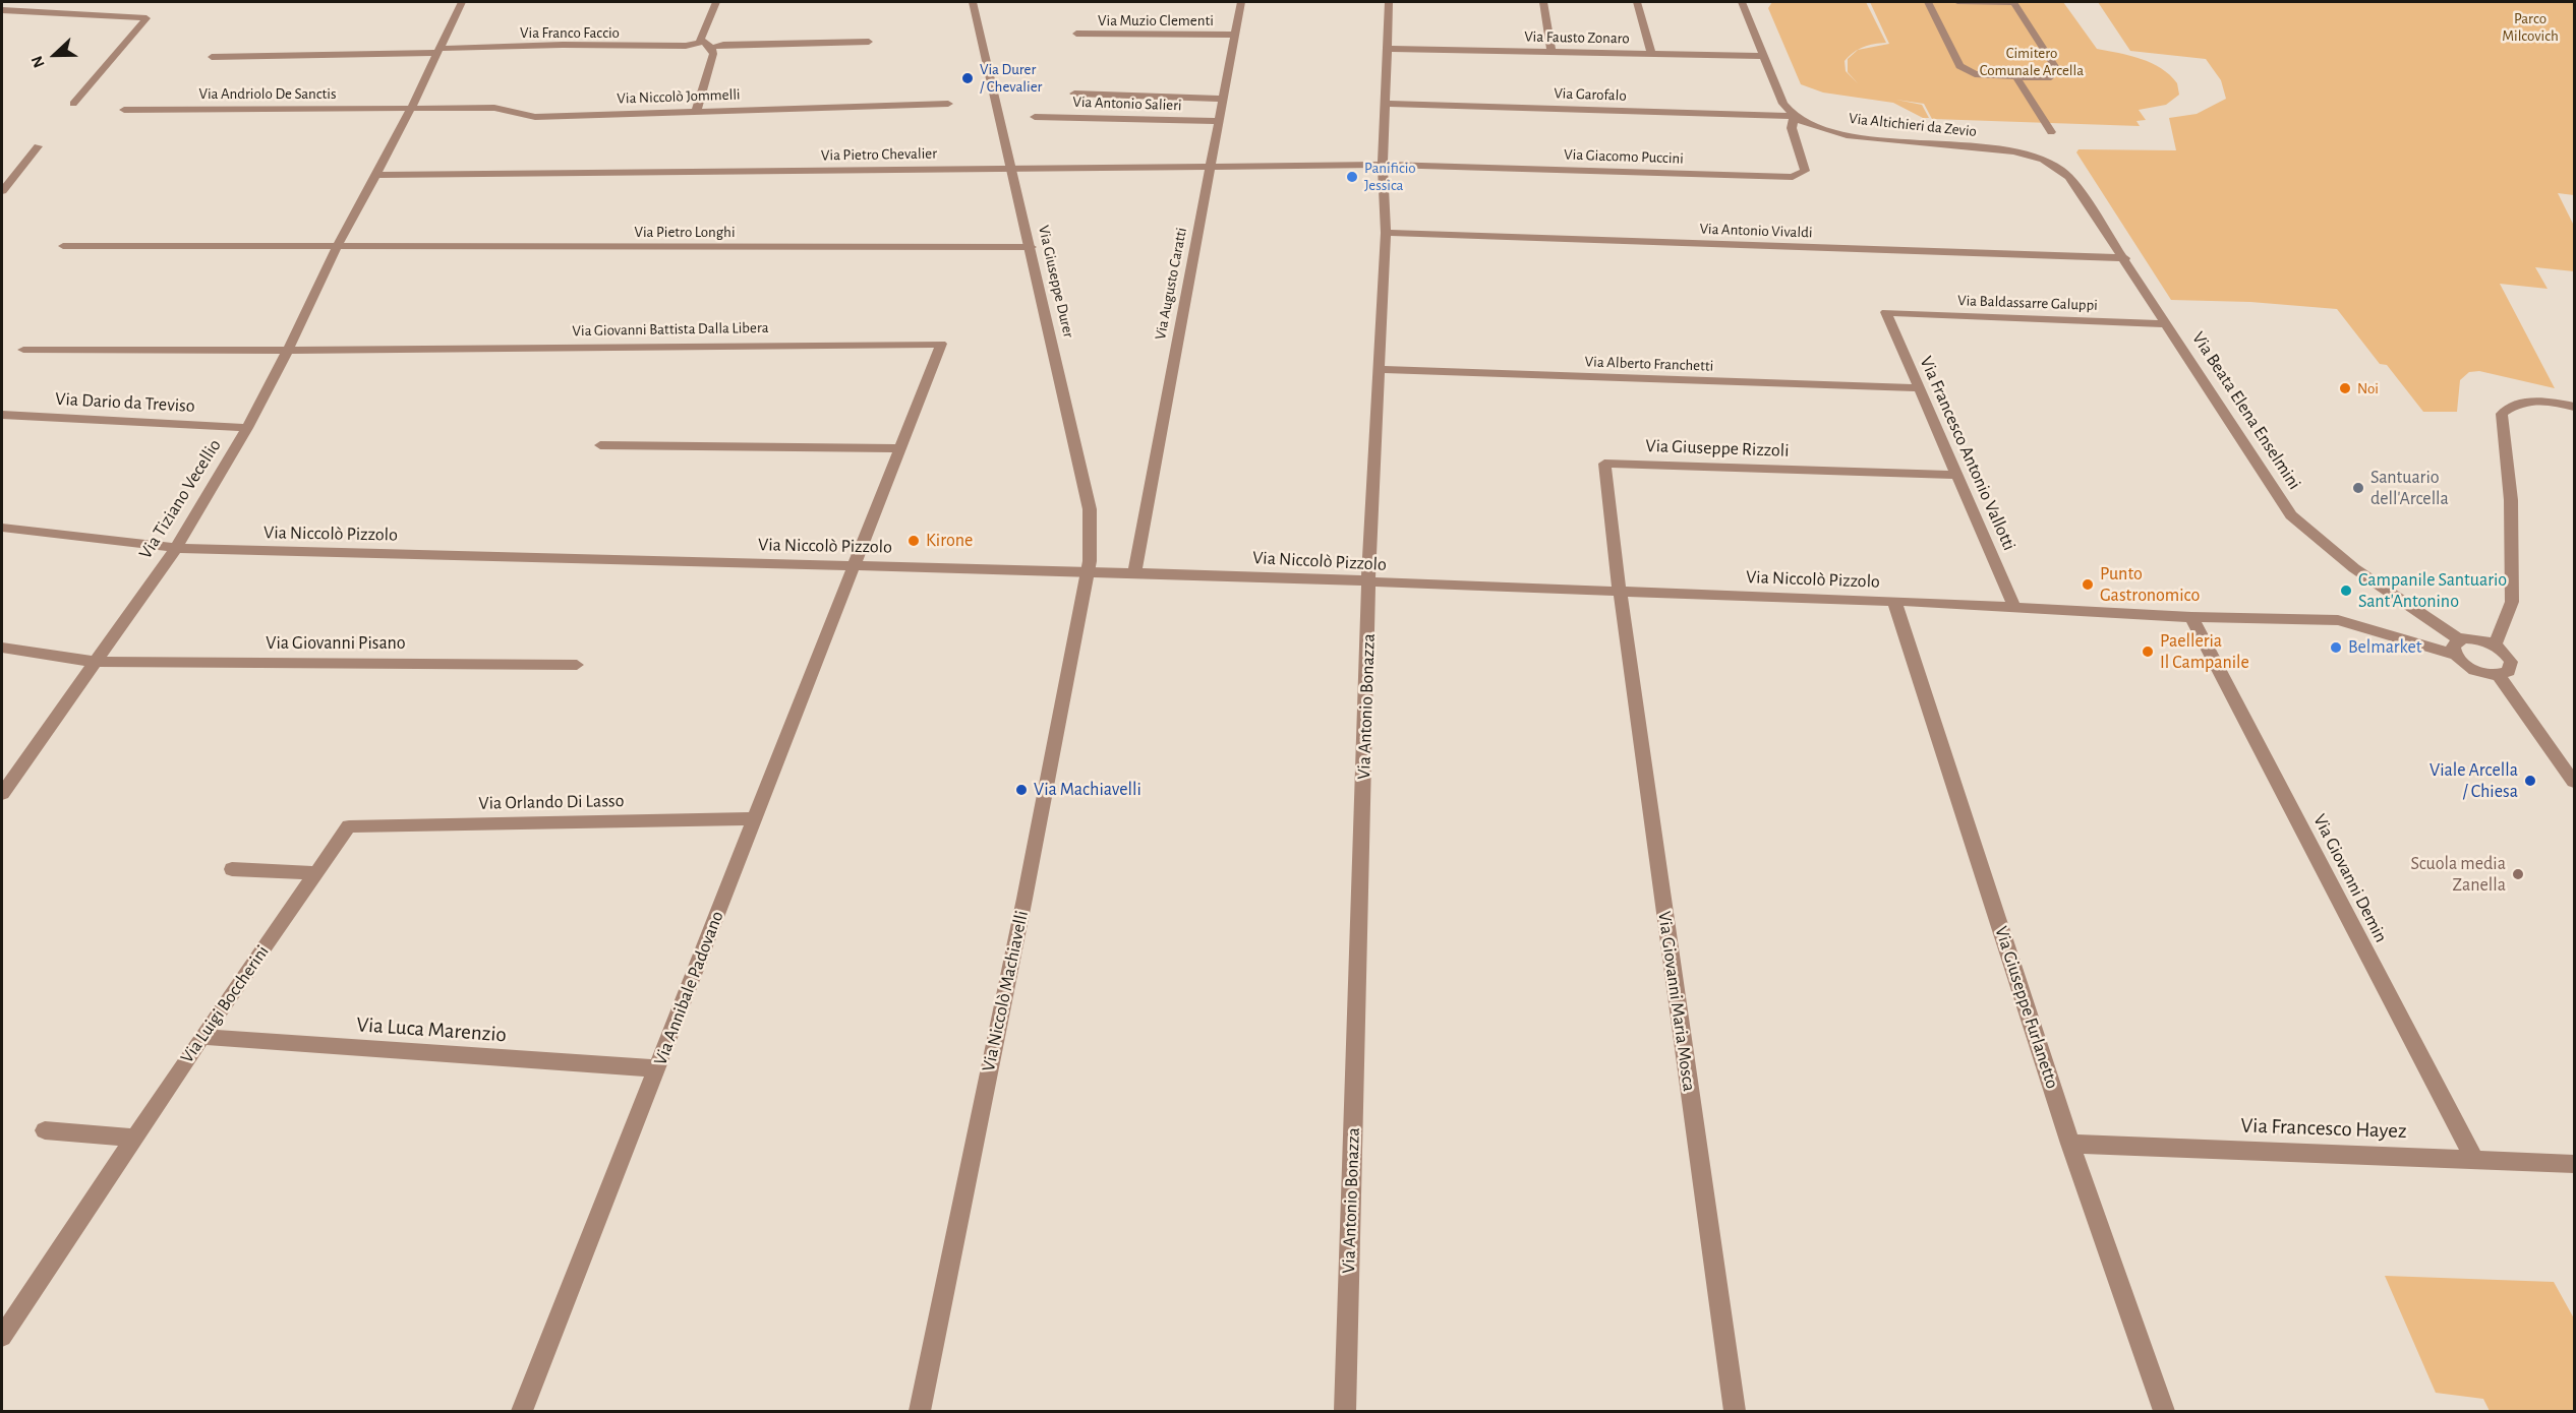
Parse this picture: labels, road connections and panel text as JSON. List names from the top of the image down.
{
  "streets": {
    "street": [
      "Via Muzio Clementi",
      "Via Franco Faccio",
      "Via Fausto Zonaro",
      "Via Andriolo De Sanctis",
      "Via Garofalo",
      "Via Niccolò Jommelli",
      "Via Antonio Salieri",
      "Via Altichieri da Zevio",
      "Via Pietro Chevalier",
      "Via Giacomo Puccini",
      "Via Antonio Vivaldi",
      "Via Pietro Longhi",
      "Via Giuseppe Durer",
      "Via Augusto Caratti",
      "Via Baldassarre Galuppi",
      "Via Giovanni Battista Dalla Libera",
      "Via Alberto Franchetti",
      "Via Dario da Treviso",
      "Via Beata Elena Enselmini",
      "Via Giuseppe Rizzoli",
      "Via Francesco Antonio Vallotti",
      "Via Tiziano Vecellio",
      "Via Niccolò Pizzolo",
      "Via Giovanni Pisano",
      "Via Antonio Bonazza",
      "Via Orlando Di Lasso",
      "Via Giovanni Demin",
      "Via Annibale Padovano",
      "Via Niccolò Machiavelli",
      "Via Giovanni Maria Mosca",
      "Via Luigi Boccherini",
      "Via Giuseppe Furlanetto",
      "Via Luca Marenzio",
      "Via Francesco Hayez"
    ]
  },
  "crossings": [
    ["Via Muzio Clementi", "Via Augusto Caratti"],
    ["Via Franco Faccio", "Via Tiziano Vecellio"],
    ["Via Fausto Zonaro", "Via Antonio Bonazza"],
    ["Via Andriolo De Sanctis", "Via Niccolò Jommelli"],
    ["Via Andriolo De Sanctis", "Via Tiziano Vecellio"],
    ["Via Garofalo", "Via Altichieri da Zevio"],
    ["Via Garofalo", "Via Giacomo Puccini"],
    ["Via Garofalo", "Via Antonio Bonazza"],
    ["Via Niccolò Jommelli", "Via Tiziano Vecellio"],
    ["Via Antonio Salieri", "Via Augusto Caratti"],
    ["Via Altichieri da Zevio", "Via Giacomo Puccini"],
    ["Via Altichieri da Zevio", "Via Beata Elena Enselmini"],
    ["Via Pietro Chevalier", "Via Giacomo Puccini"],
    ["Via Pietro Chevalier", "Via Giuseppe Durer"],
    ["Via Pietro Chevalier", "Via Augusto Caratti"],
    ["Via Pietro Chevalier", "Via Tiziano Vecellio"],
    ["Via Pietro Chevalier", "Via Antonio Bonazza"],
    ["Via Giacomo Puccini", "Via Antonio Bonazza"],
    ["Via Antonio Vivaldi", "Via Beata Elena Enselmini"],
    ["Via Antonio Vivaldi", "Via Antonio Bonazza"],
    ["Via Pietro Longhi", "Via Giuseppe Durer"],
    ["Via Pietro Longhi", "Via Tiziano Vecellio"],
    ["Via Giuseppe Durer", "Via Niccolò Pizzolo"],
    ["Via Giuseppe Durer", "Via Niccolò Machiavelli"],
    ["Via Augusto Caratti", "Via Niccolò Pizzolo"],
    ["Via Baldassarre Galuppi", "Via Beata Elena Enselmini"],
    ["Via Baldassarre Galuppi", "Via Francesco Antonio Vallotti"],
    ["Via Giovanni Battista Dalla Libera", "Via Tiziano Vecellio"],
    ["Via Giovanni Battista Dalla Libera", "Via Niccolò Pizzolo"],
    ["Via Giovanni Battista Dalla Libera", "Via Annibale Padovano"],
    ["Via Alberto Franchetti", "Via Francesco Antonio Vallotti"],
    ["Via Alberto Franchetti", "Via Antonio Bonazza"],
    ["Via Dario da Treviso", "Via Tiziano Vecellio"],
    ["Via Giuseppe Rizzoli", "Via Francesco Antonio Vallotti"],
    ["Via Giuseppe Rizzoli", "Via Niccolò Pizzolo"],
    ["Via Giuseppe Rizzoli", "Via Giovanni Maria Mosca"],
    ["Via Francesco Antonio Vallotti", "Via Niccolò Pizzolo"],
    ["Via Tiziano Vecellio", "Via Niccolò Pizzolo"],
    ["Via Tiziano Vecellio", "Via Giovanni Pisano"],
    ["Via Niccolò Pizzolo", "Via Antonio Bonazza"],
    ["Via Niccolò Pizzolo", "Via Giovanni Demin"],
    ["Via Niccolò Pizzolo", "Via Annibale Padovano"],
    ["Via Niccolò Pizzolo", "Via Niccolò Machiavelli"],
    ["Via Niccolò Pizzolo", "Via Giovanni Maria Mosca"],
    ["Via Niccolò Pizzolo", "Via Giuseppe Furlanetto"],
    ["Via Orlando Di Lasso", "Via Annibale Padovano"],
    ["Via Orlando Di Lasso", "Via Luigi Boccherini"],
    ["Via Giovanni Demin", "Via Francesco Hayez"],
    ["Via Annibale Padovano", "Via Luca Marenzio"],
    ["Via Luigi Boccherini", "Via Luca Marenzio"],
    ["Via Giuseppe Furlanetto", "Via Francesco Hayez"]
  ],
  "parks": ["Parco Milcovich", "Cimitero Comunale Arcella"],
  "places": [
    "Via Durer / Chevalier",
    "Panificio Jessica",
    "Noi",
    "Santuario dell'Arcella",
    "Kirone",
    "Punto Gastronomico",
    "Campanile Santuario Sant'Antonino",
    "Belmarket",
    "Paelleria Il Campanile",
    "Viale Arcella / Chiesa",
    "Via Machiavelli",
    "Scuola media Zanella"
  ],
  "north": "left"
}
